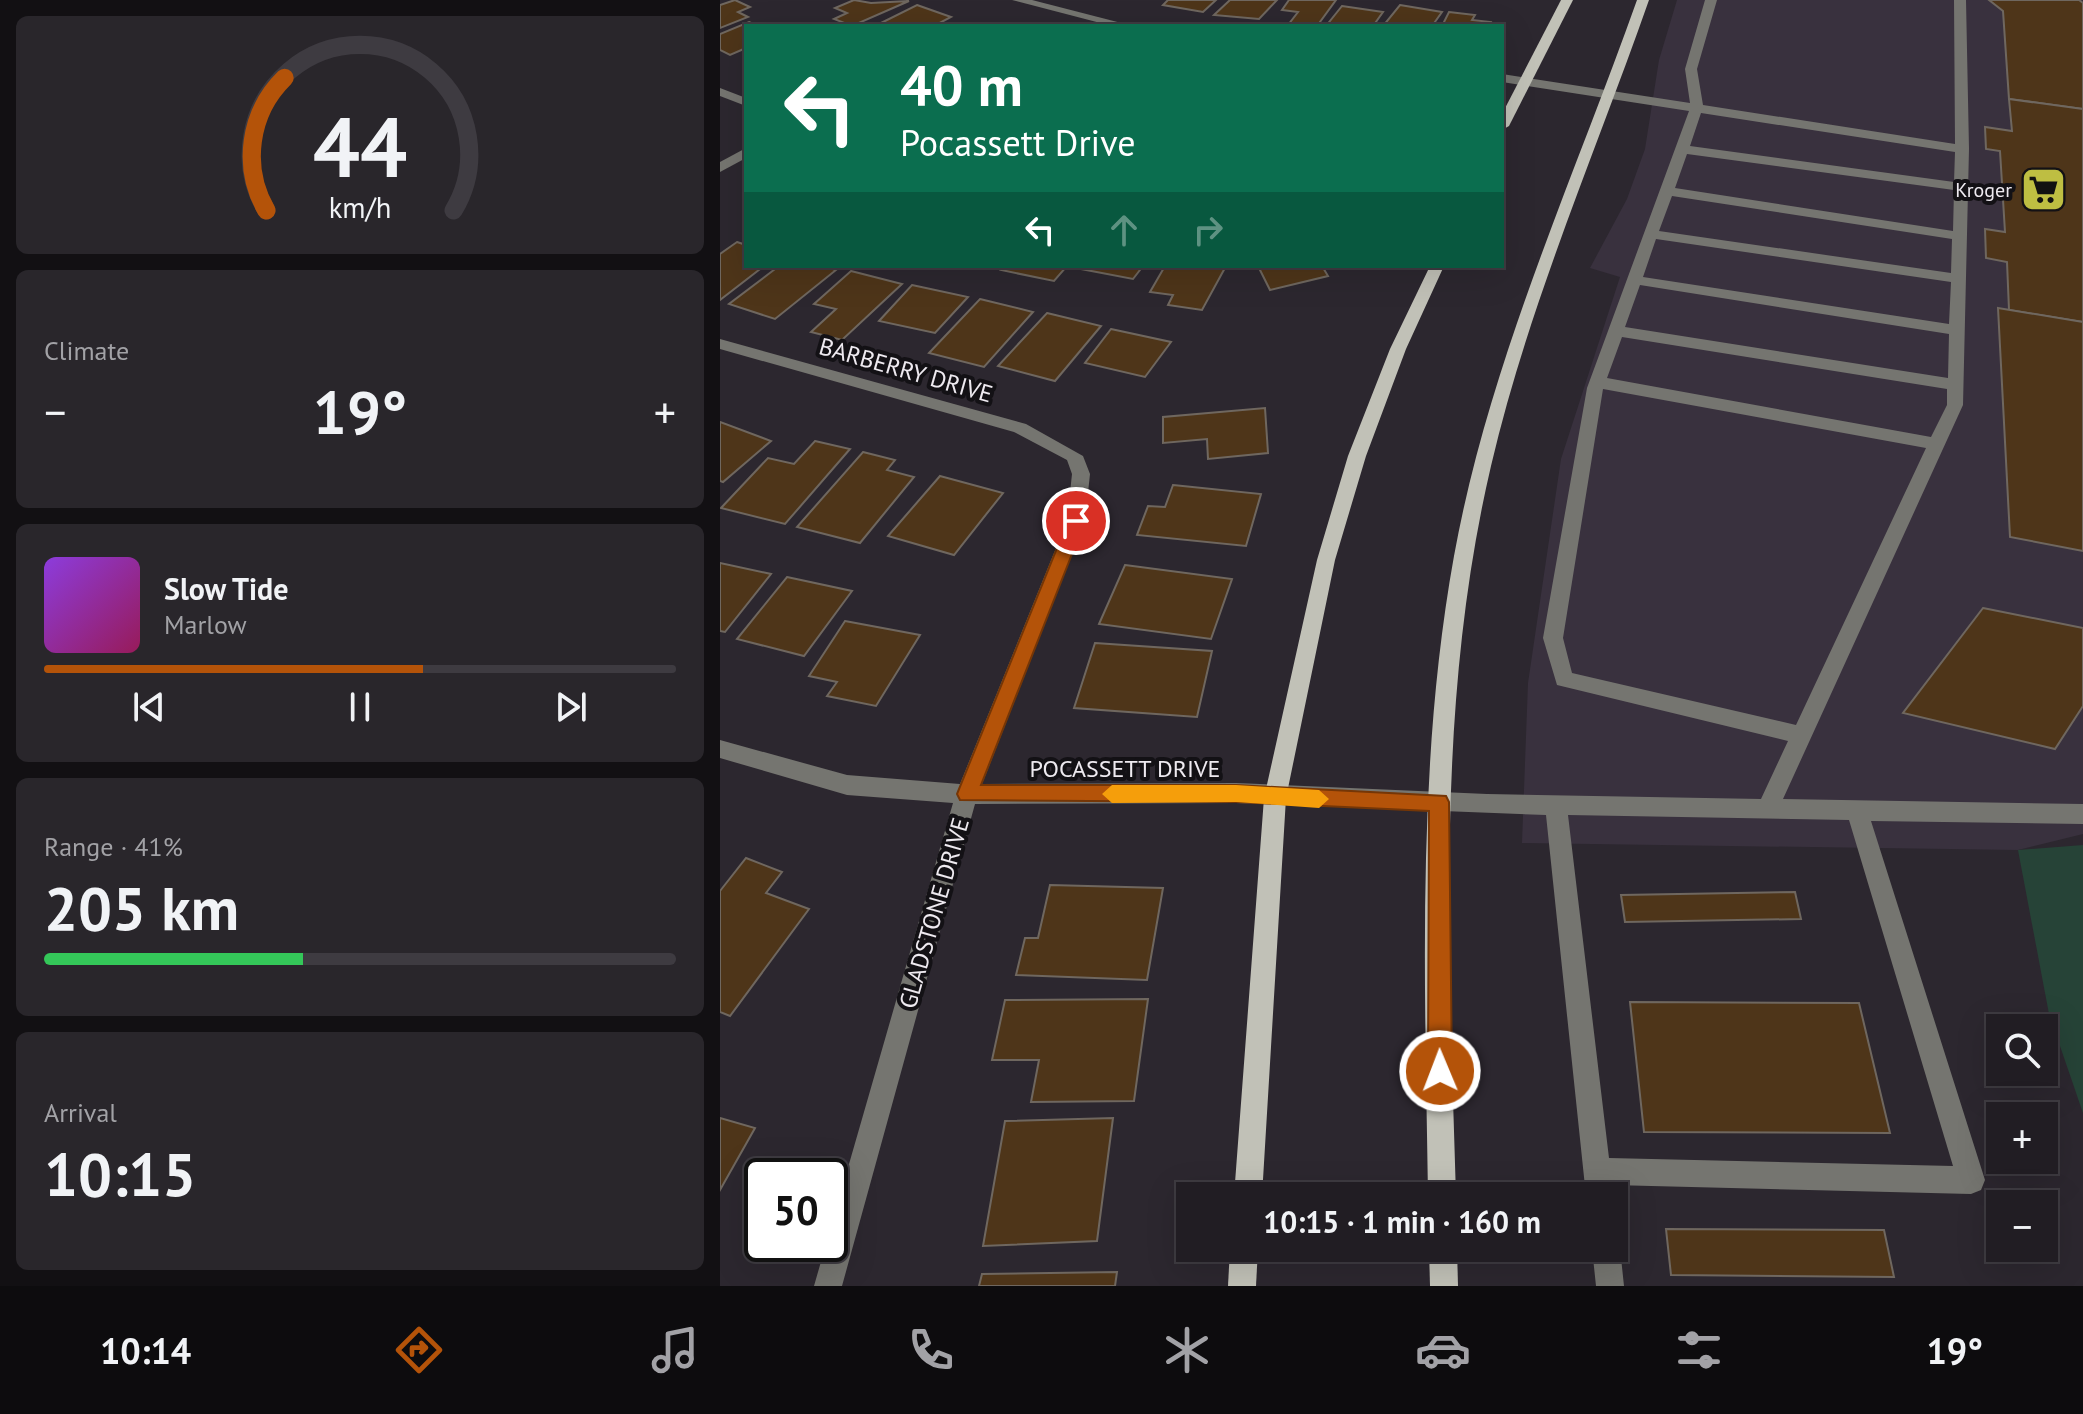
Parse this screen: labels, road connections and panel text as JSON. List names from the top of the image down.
{
  "streets": {
    "street": ["BARBERRY DRIVE", "POCASSETT DRIVE", "GLADSTONE DRIVE"]
  },
  "crossings": [
    ["BARBERRY DRIVE", "GLADSTONE DRIVE"],
    ["POCASSETT DRIVE", "GLADSTONE DRIVE"]
  ],
  "places": {
    "supermarket": ["Kroger"]
  },
  "page": {
    "turn": ["40 m", "Pocassett Drive"],
    "tile": [
      "Climate",
      ["Range · 41%", "205 km"],
      ["Arrival", "10:15"]
    ],
    "heat": ["−", "19°", "+"],
    "song": ["Slow Tide", "Marlow"],
    "map_buttons": ["+", "−"],
    "limit": "50",
    "trip": "10:15 · 1 min · 160 m",
    "tabs": ["10:14", "19°"],
    "gauge": ["44", "km/h"]
  }
}
